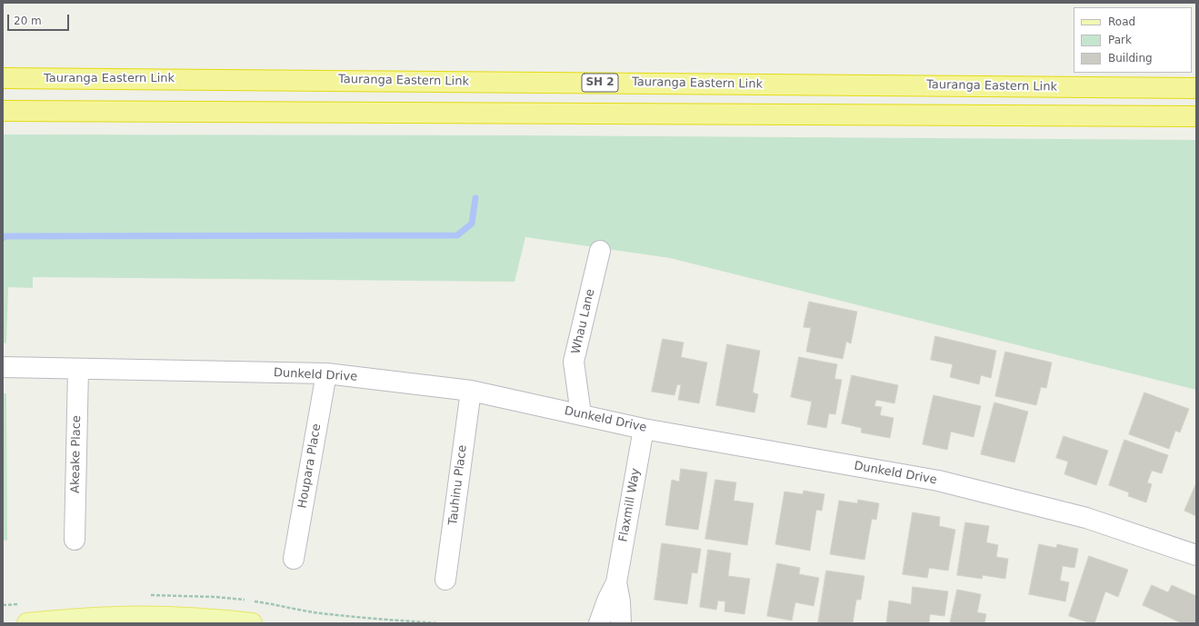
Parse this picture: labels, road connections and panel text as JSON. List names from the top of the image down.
{
  "streets": {
    "highway": ["Tauranga Eastern Link", "SH 2"],
    "street": [
      "Whau Lane",
      "Dunkeld Drive",
      "Akeake Place",
      "Houpara Place",
      "Tauhinu Place",
      "Flaxmill Way"
    ]
  },
  "crossings": [
    ["Whau Lane", "Dunkeld Drive"],
    ["Dunkeld Drive", "Akeake Place"],
    ["Dunkeld Drive", "Houpara Place"],
    ["Dunkeld Drive", "Tauhinu Place"],
    ["Dunkeld Drive", "Flaxmill Way"]
  ],
  "legend": ["Road", "Park", "Building"],
  "scale_bar": "20 m"
}
